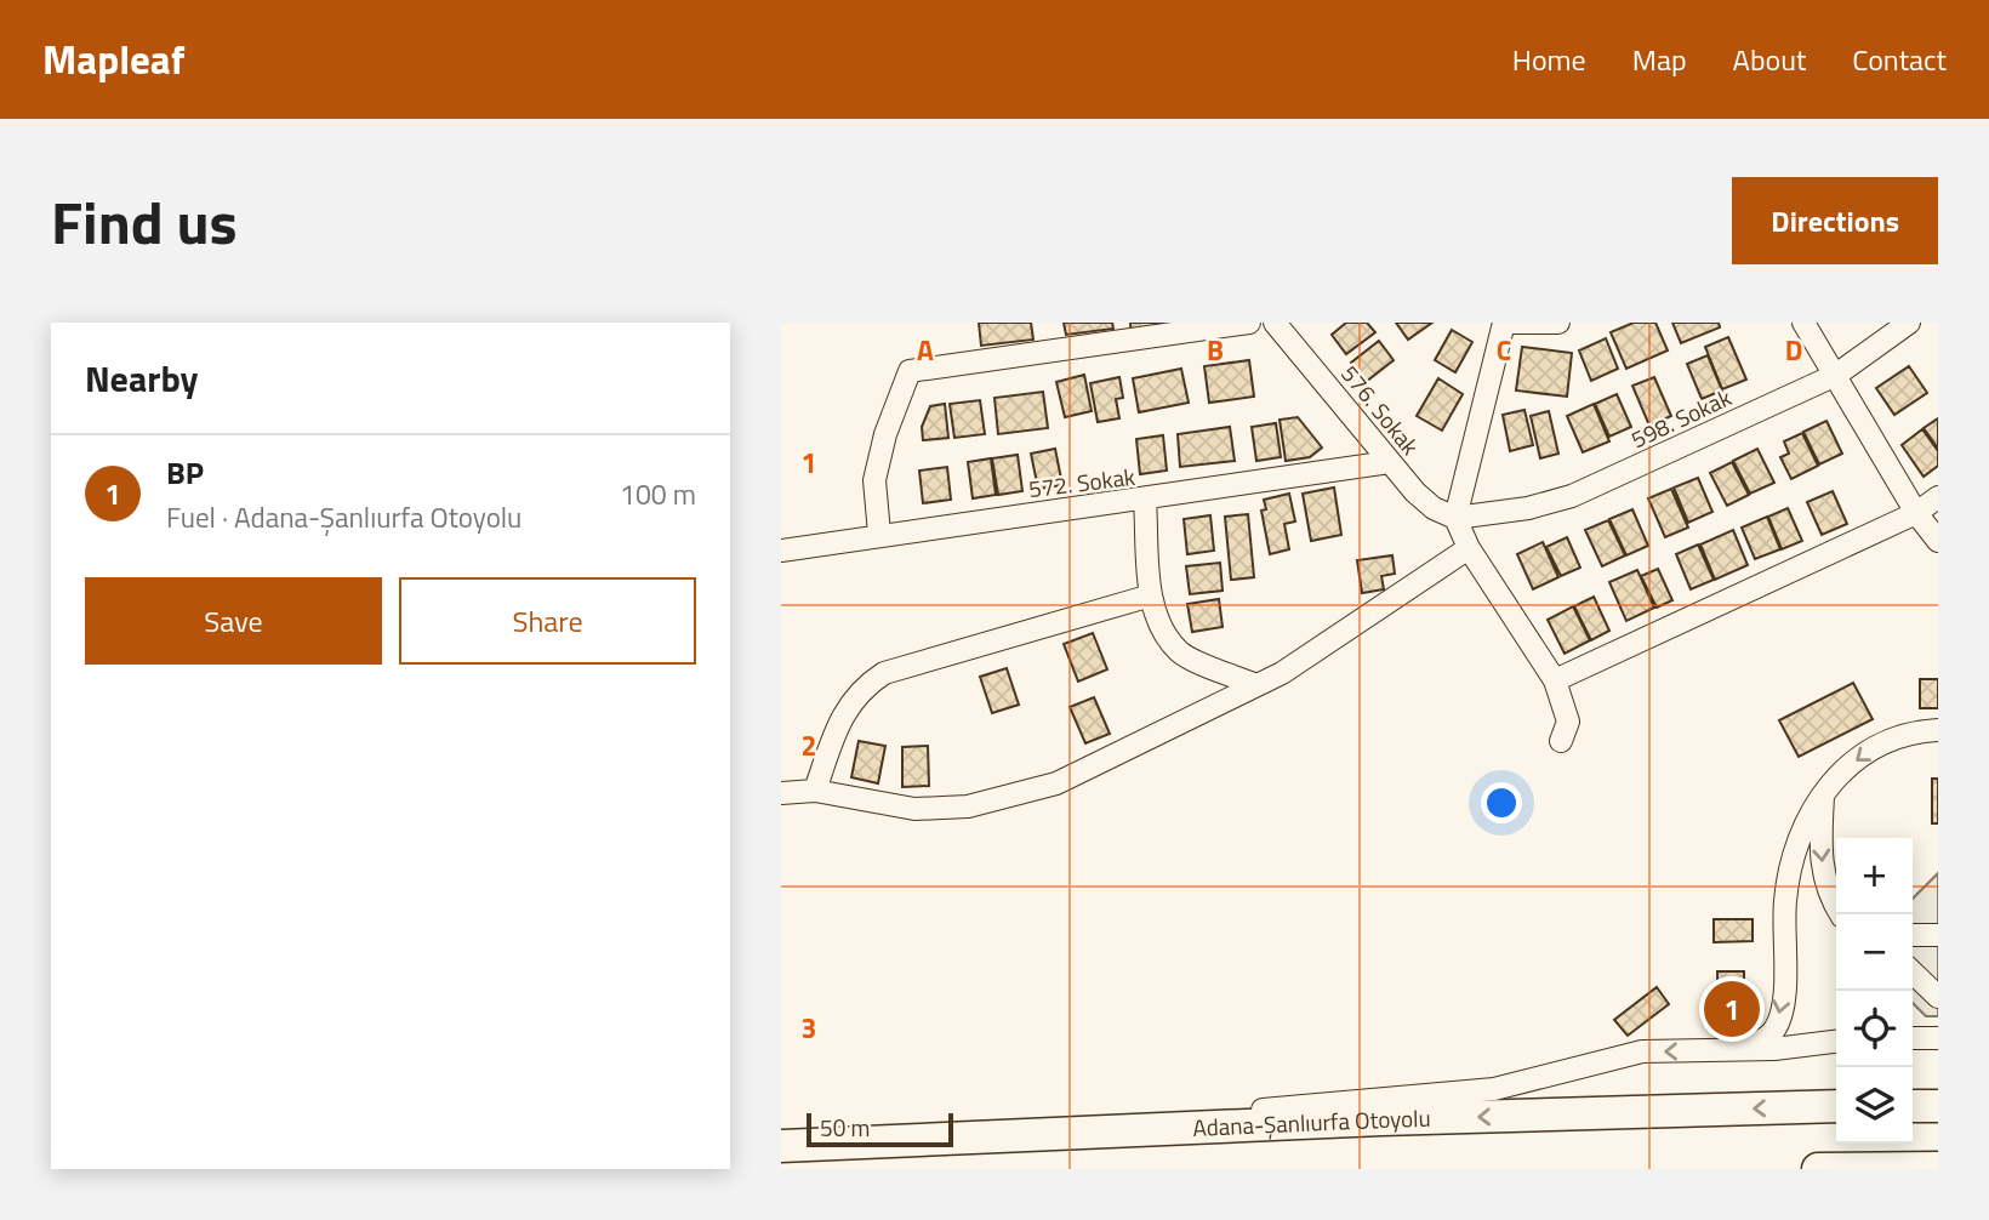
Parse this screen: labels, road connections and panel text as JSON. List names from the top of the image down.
{
  "streets": {
    "highway": ["Adana-Şanlıurfa Otoyolu"],
    "street": ["576. Sokak", "598. Sokak", "572. Sokak"]
  },
  "crossings": [
    ["576. Sokak", "598. Sokak"],
    ["576. Sokak", "572. Sokak"]
  ],
  "one_way": ["Adana-Şanlıurfa Otoyolu"],
  "scale_bar": "50 m",
  "page": {
    "header": "Mapleaf",
    "nav": [
      "Home",
      "Map",
      "About",
      "Contact"
    ],
    "title": "Find us",
    "buttons": [
      "Directions",
      ["Save", "Share"]
    ],
    "heading": "Nearby",
    "list": [
      {
        "mark": "1",
        "name": "BP",
        "note": "Fuel · Adana-Şanlıurfa Otoyolu",
        "value": "100 m"
      }
    ],
    "map_buttons": ["+", "−"],
    "pins": "1",
    "scale": "50 m"
  },
  "grid": {
    "columns": [
      "A",
      "B",
      "C",
      "D"
    ],
    "rows": ["1", "2", "3"]
  }
}
